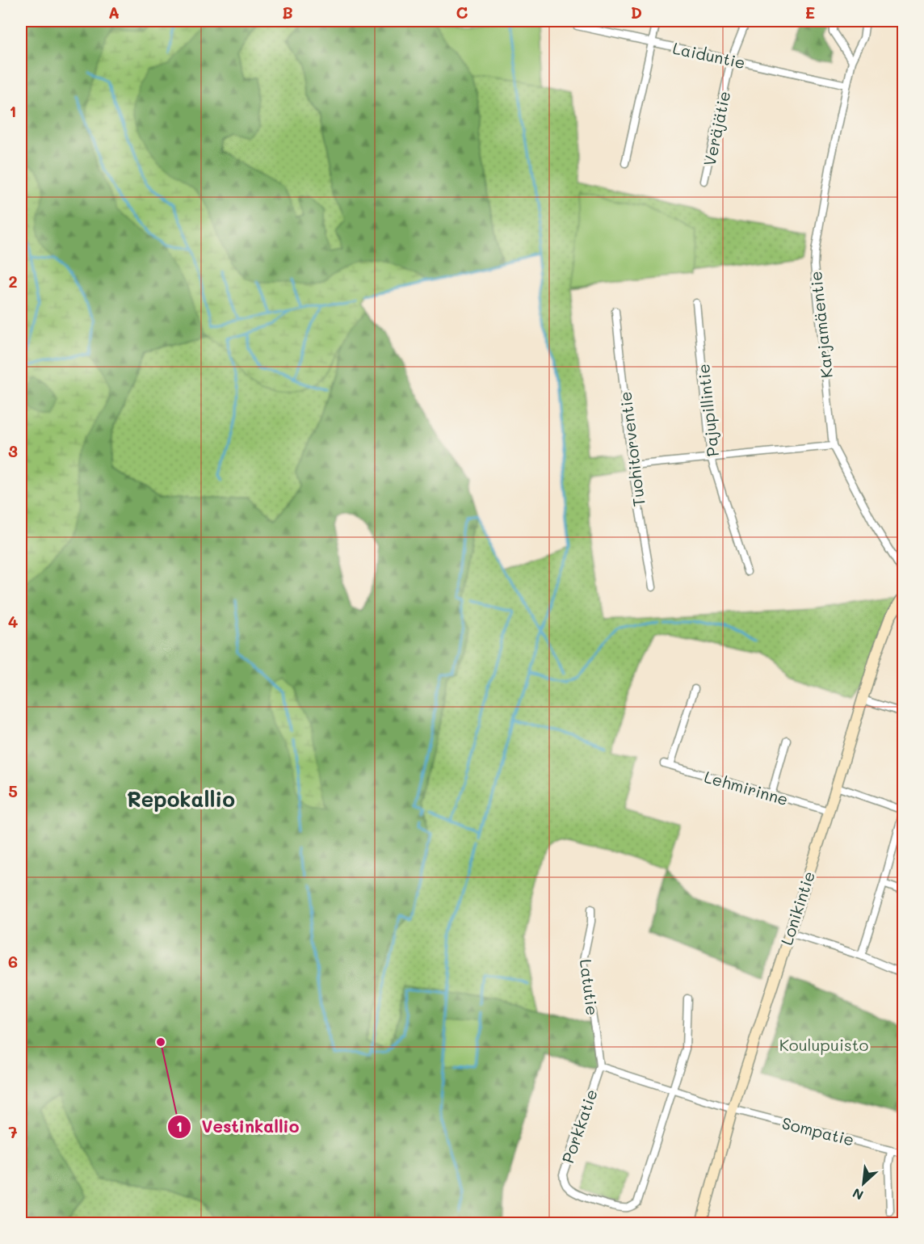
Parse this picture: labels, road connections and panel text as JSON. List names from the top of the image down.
{
  "streets": {
    "street": [
      "Laiduntie",
      "Veräjätie",
      "Karjamäentie",
      "Pajupillintie",
      "Tuohitorventie",
      "Lehmirinne",
      "Lonikintie",
      "Latutie",
      "Porkkatie",
      "Sompatie"
    ]
  },
  "crossings": [
    ["Laiduntie", "Veräjätie"],
    ["Laiduntie", "Karjamäentie"],
    ["Lehmirinne", "Lonikintie"],
    ["Lonikintie", "Sompatie"],
    ["Latutie", "Porkkatie"]
  ],
  "districts": ["Repokallio"],
  "parks": ["Koulupuisto"],
  "places": ["Vestinkallio"],
  "north": "bottom left",
  "grid": {
    "columns": [
      "A",
      "B",
      "C",
      "D",
      "E"
    ],
    "rows": [
      "1",
      "2",
      "3",
      "4",
      "5",
      "6",
      "7"
    ]
  }
}
